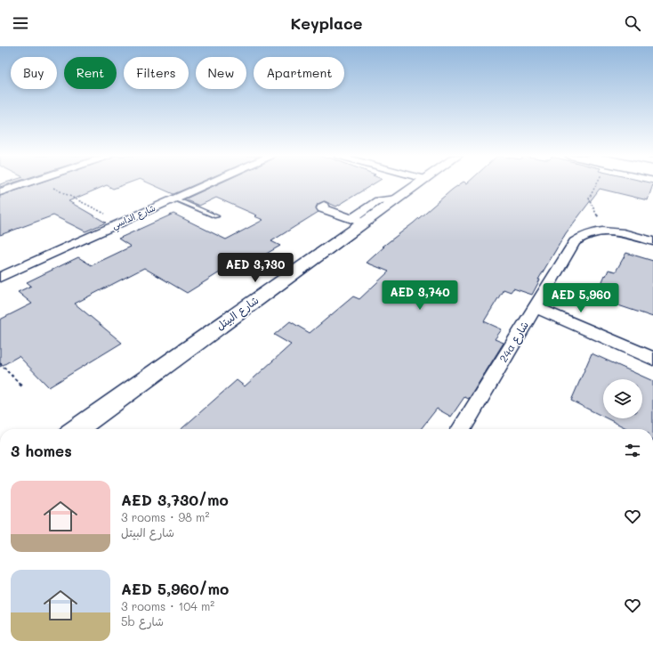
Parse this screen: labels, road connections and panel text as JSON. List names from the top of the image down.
{
  "streets": {
    "street": ["شارع الداسي", "شارع البيتل", "24a شارع"]
  },
  "page": {
    "header": "Keyplace",
    "chip": [
      "Buy",
      "Rent",
      "Filters",
      "New",
      "Apartment"
    ],
    "price": ["AED 3,730", "AED 3,740", "AED 5,960"],
    "heading": "3 homes",
    "list": [
      {
        "name": "AED 3,730/mo",
        "note": "3 rooms · 98 m² · شارع البيتل"
      },
      {
        "name": "AED 5,960/mo",
        "note": "3 rooms · 104 m² · 5b شارع"
      }
    ]
  }
}
